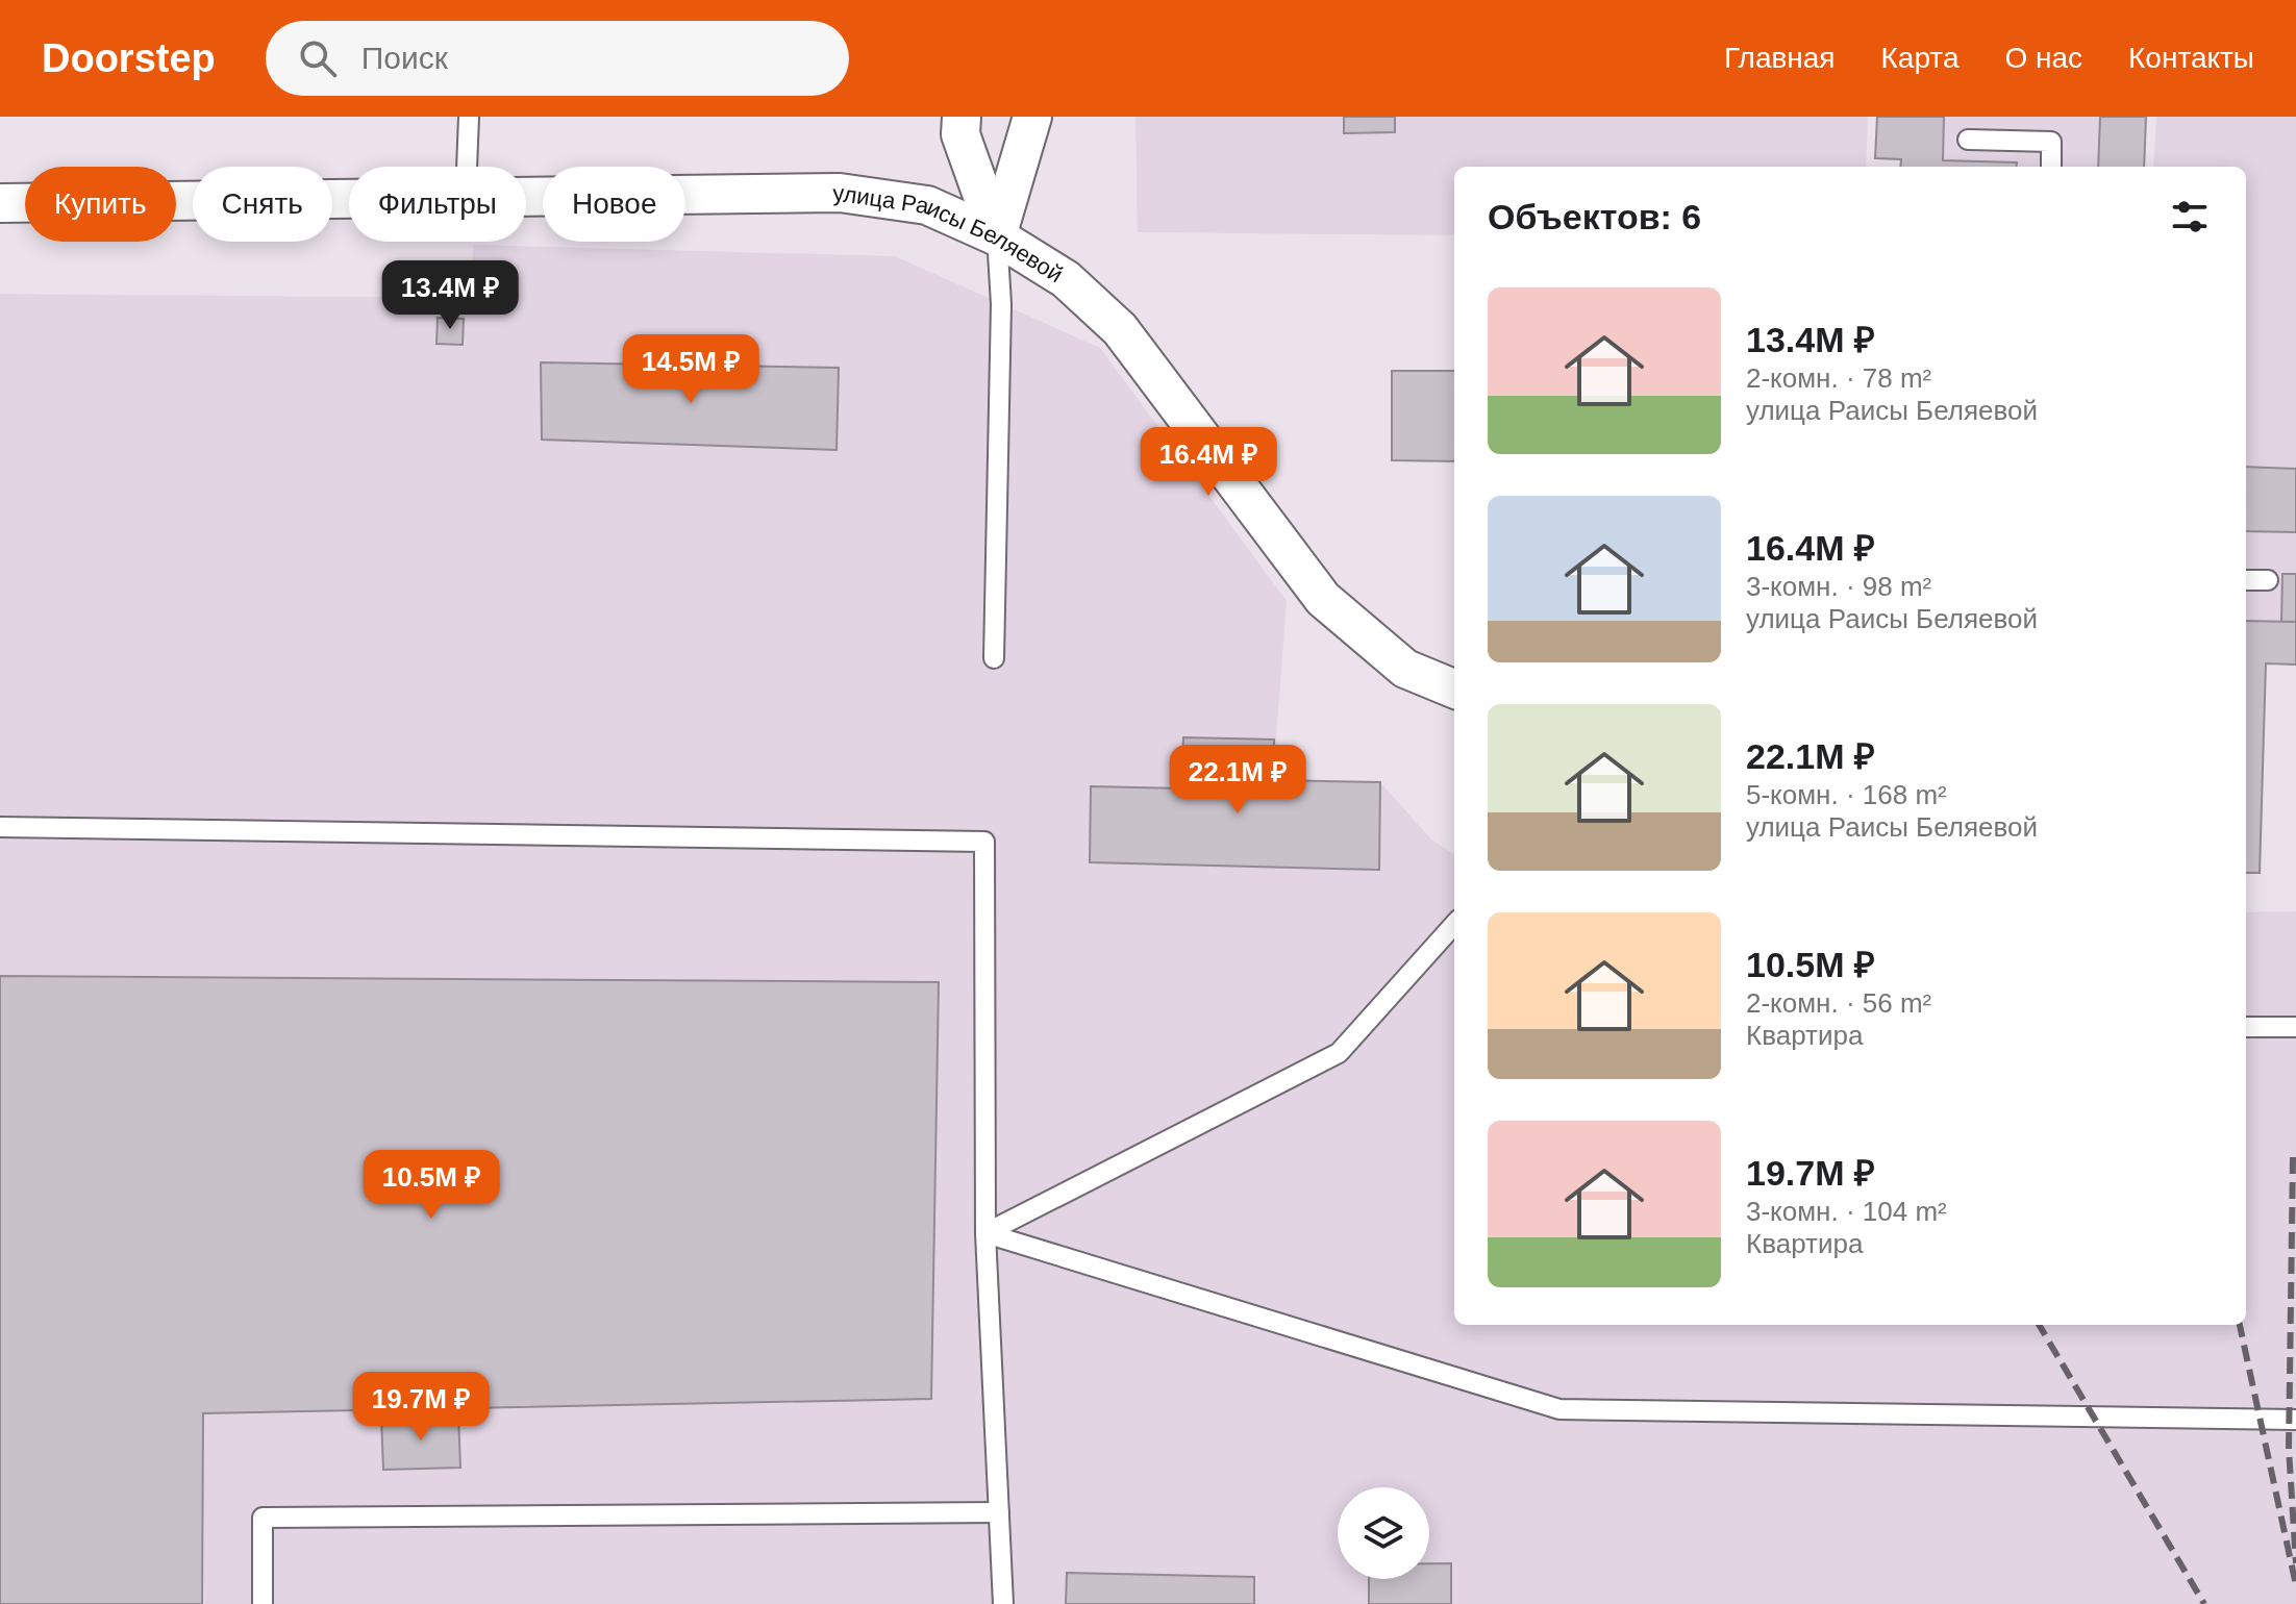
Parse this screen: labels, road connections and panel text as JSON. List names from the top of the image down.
{
  "streets": {
    "street": ["улица Раисы Беляевой"]
  },
  "page": {
    "header": "Doorstep",
    "search": "Поиск",
    "nav": [
      "Главная",
      "Карта",
      "О нас",
      "Контакты"
    ],
    "chip": [
      "Купить",
      "Снять",
      "Фильтры",
      "Новое"
    ],
    "heading": "Объектов: 6",
    "price": [
      "13.4M ₽",
      "14.5M ₽",
      "16.4M ₽",
      "22.1M ₽",
      "10.5M ₽",
      "19.7M ₽"
    ],
    "list": [
      {
        "name": "13.4M ₽",
        "note": "2-комн. · 78 m² · улица Раисы Беляевой"
      },
      {
        "name": "16.4M ₽",
        "note": "3-комн. · 98 m² · улица Раисы Беляевой"
      },
      {
        "name": "22.1M ₽",
        "note": "5-комн. · 168 m² · улица Раисы Беляевой"
      },
      {
        "name": "10.5M ₽",
        "note": "2-комн. · 56 m² · Квартира"
      },
      {
        "name": "19.7M ₽",
        "note": "3-комн. · 104 m² · Квартира"
      }
    ]
  }
}
